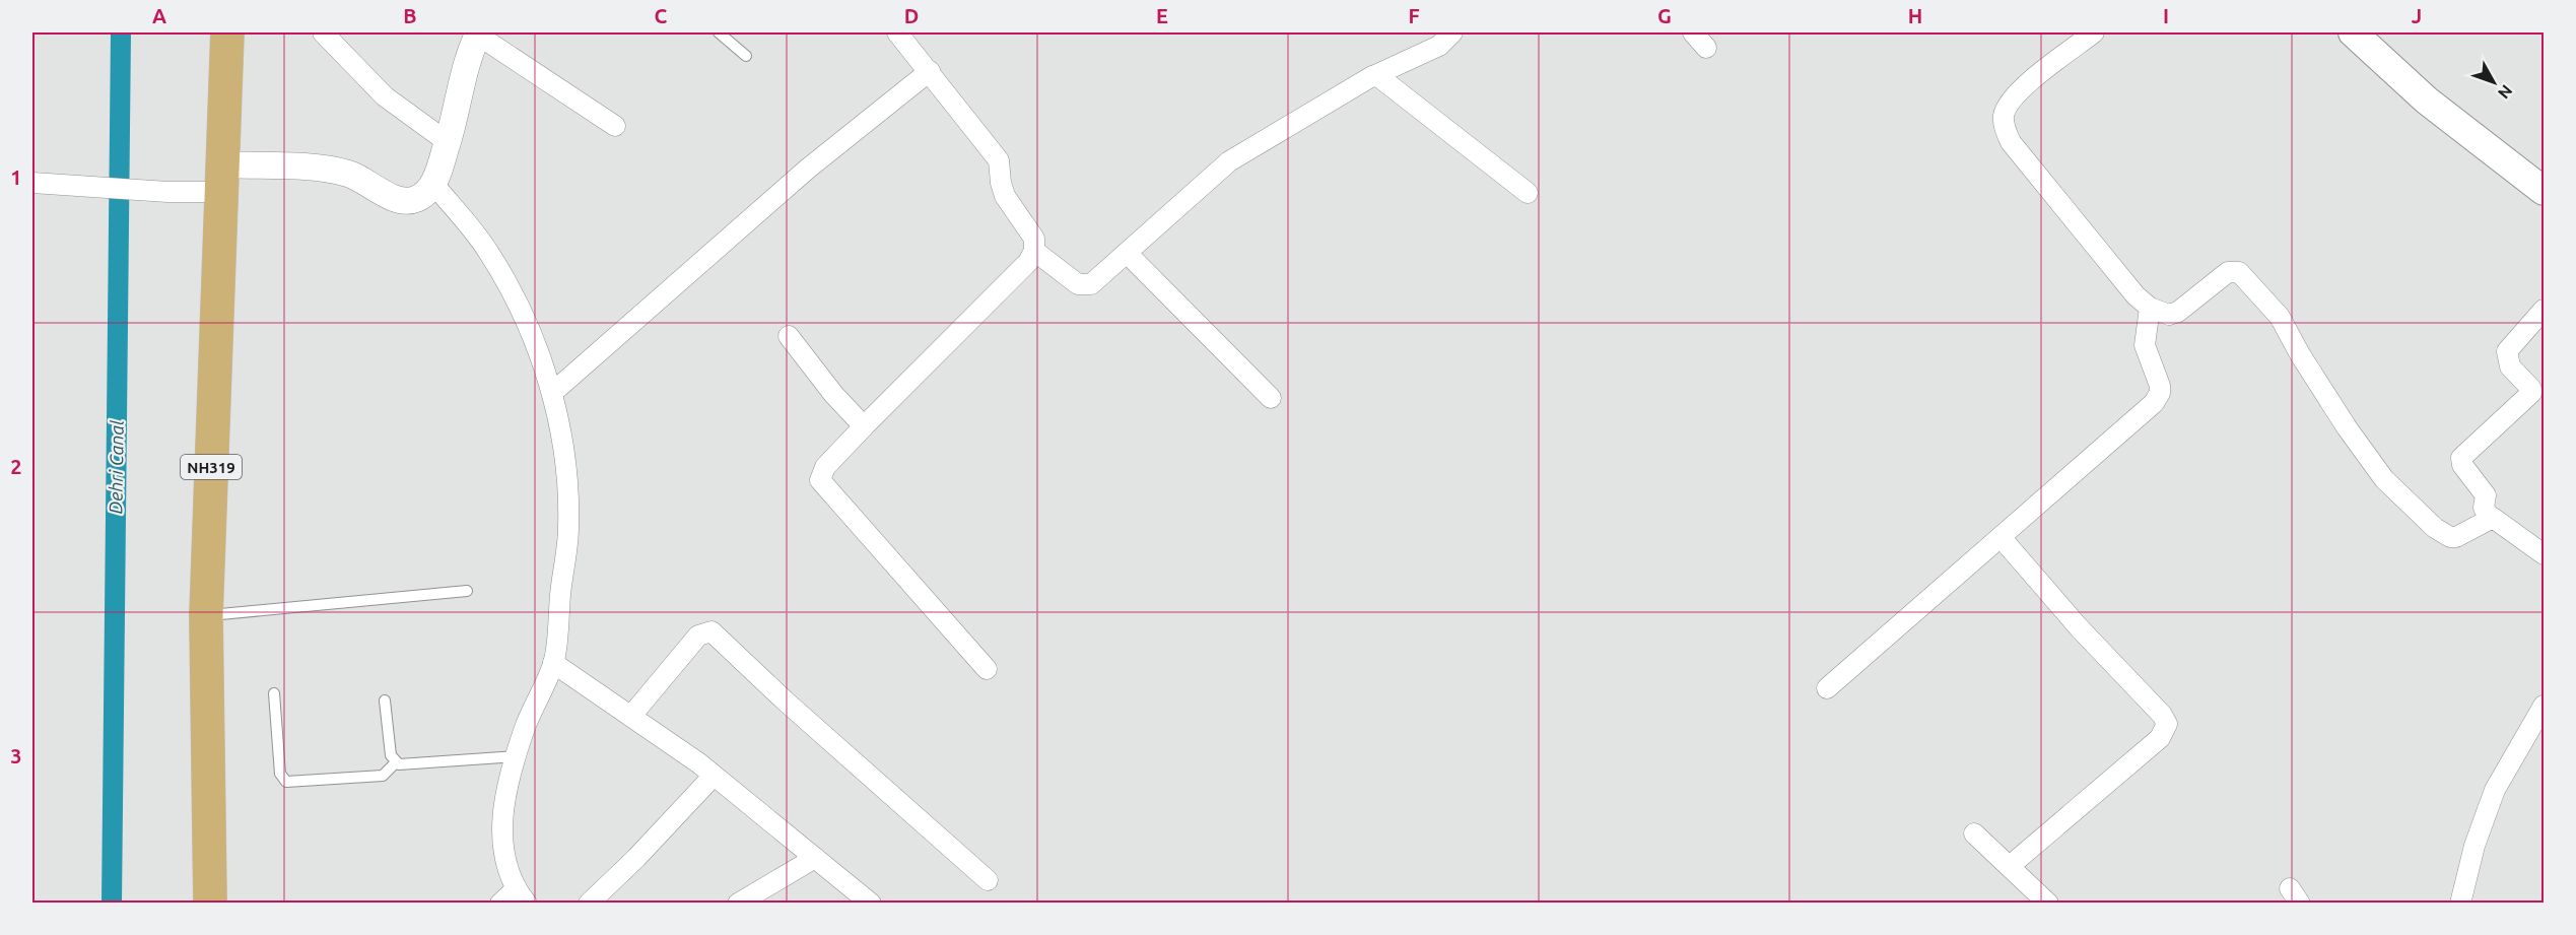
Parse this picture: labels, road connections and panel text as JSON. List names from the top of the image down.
{
  "streets": {
    "highway": ["NH319"]
  },
  "water": ["Dehri Canal"],
  "north": "bottom right",
  "grid": {
    "columns": [
      "A",
      "B",
      "C",
      "D",
      "E",
      "F",
      "G",
      "H",
      "I",
      "J"
    ],
    "rows": ["1", "2", "3"]
  }
}
